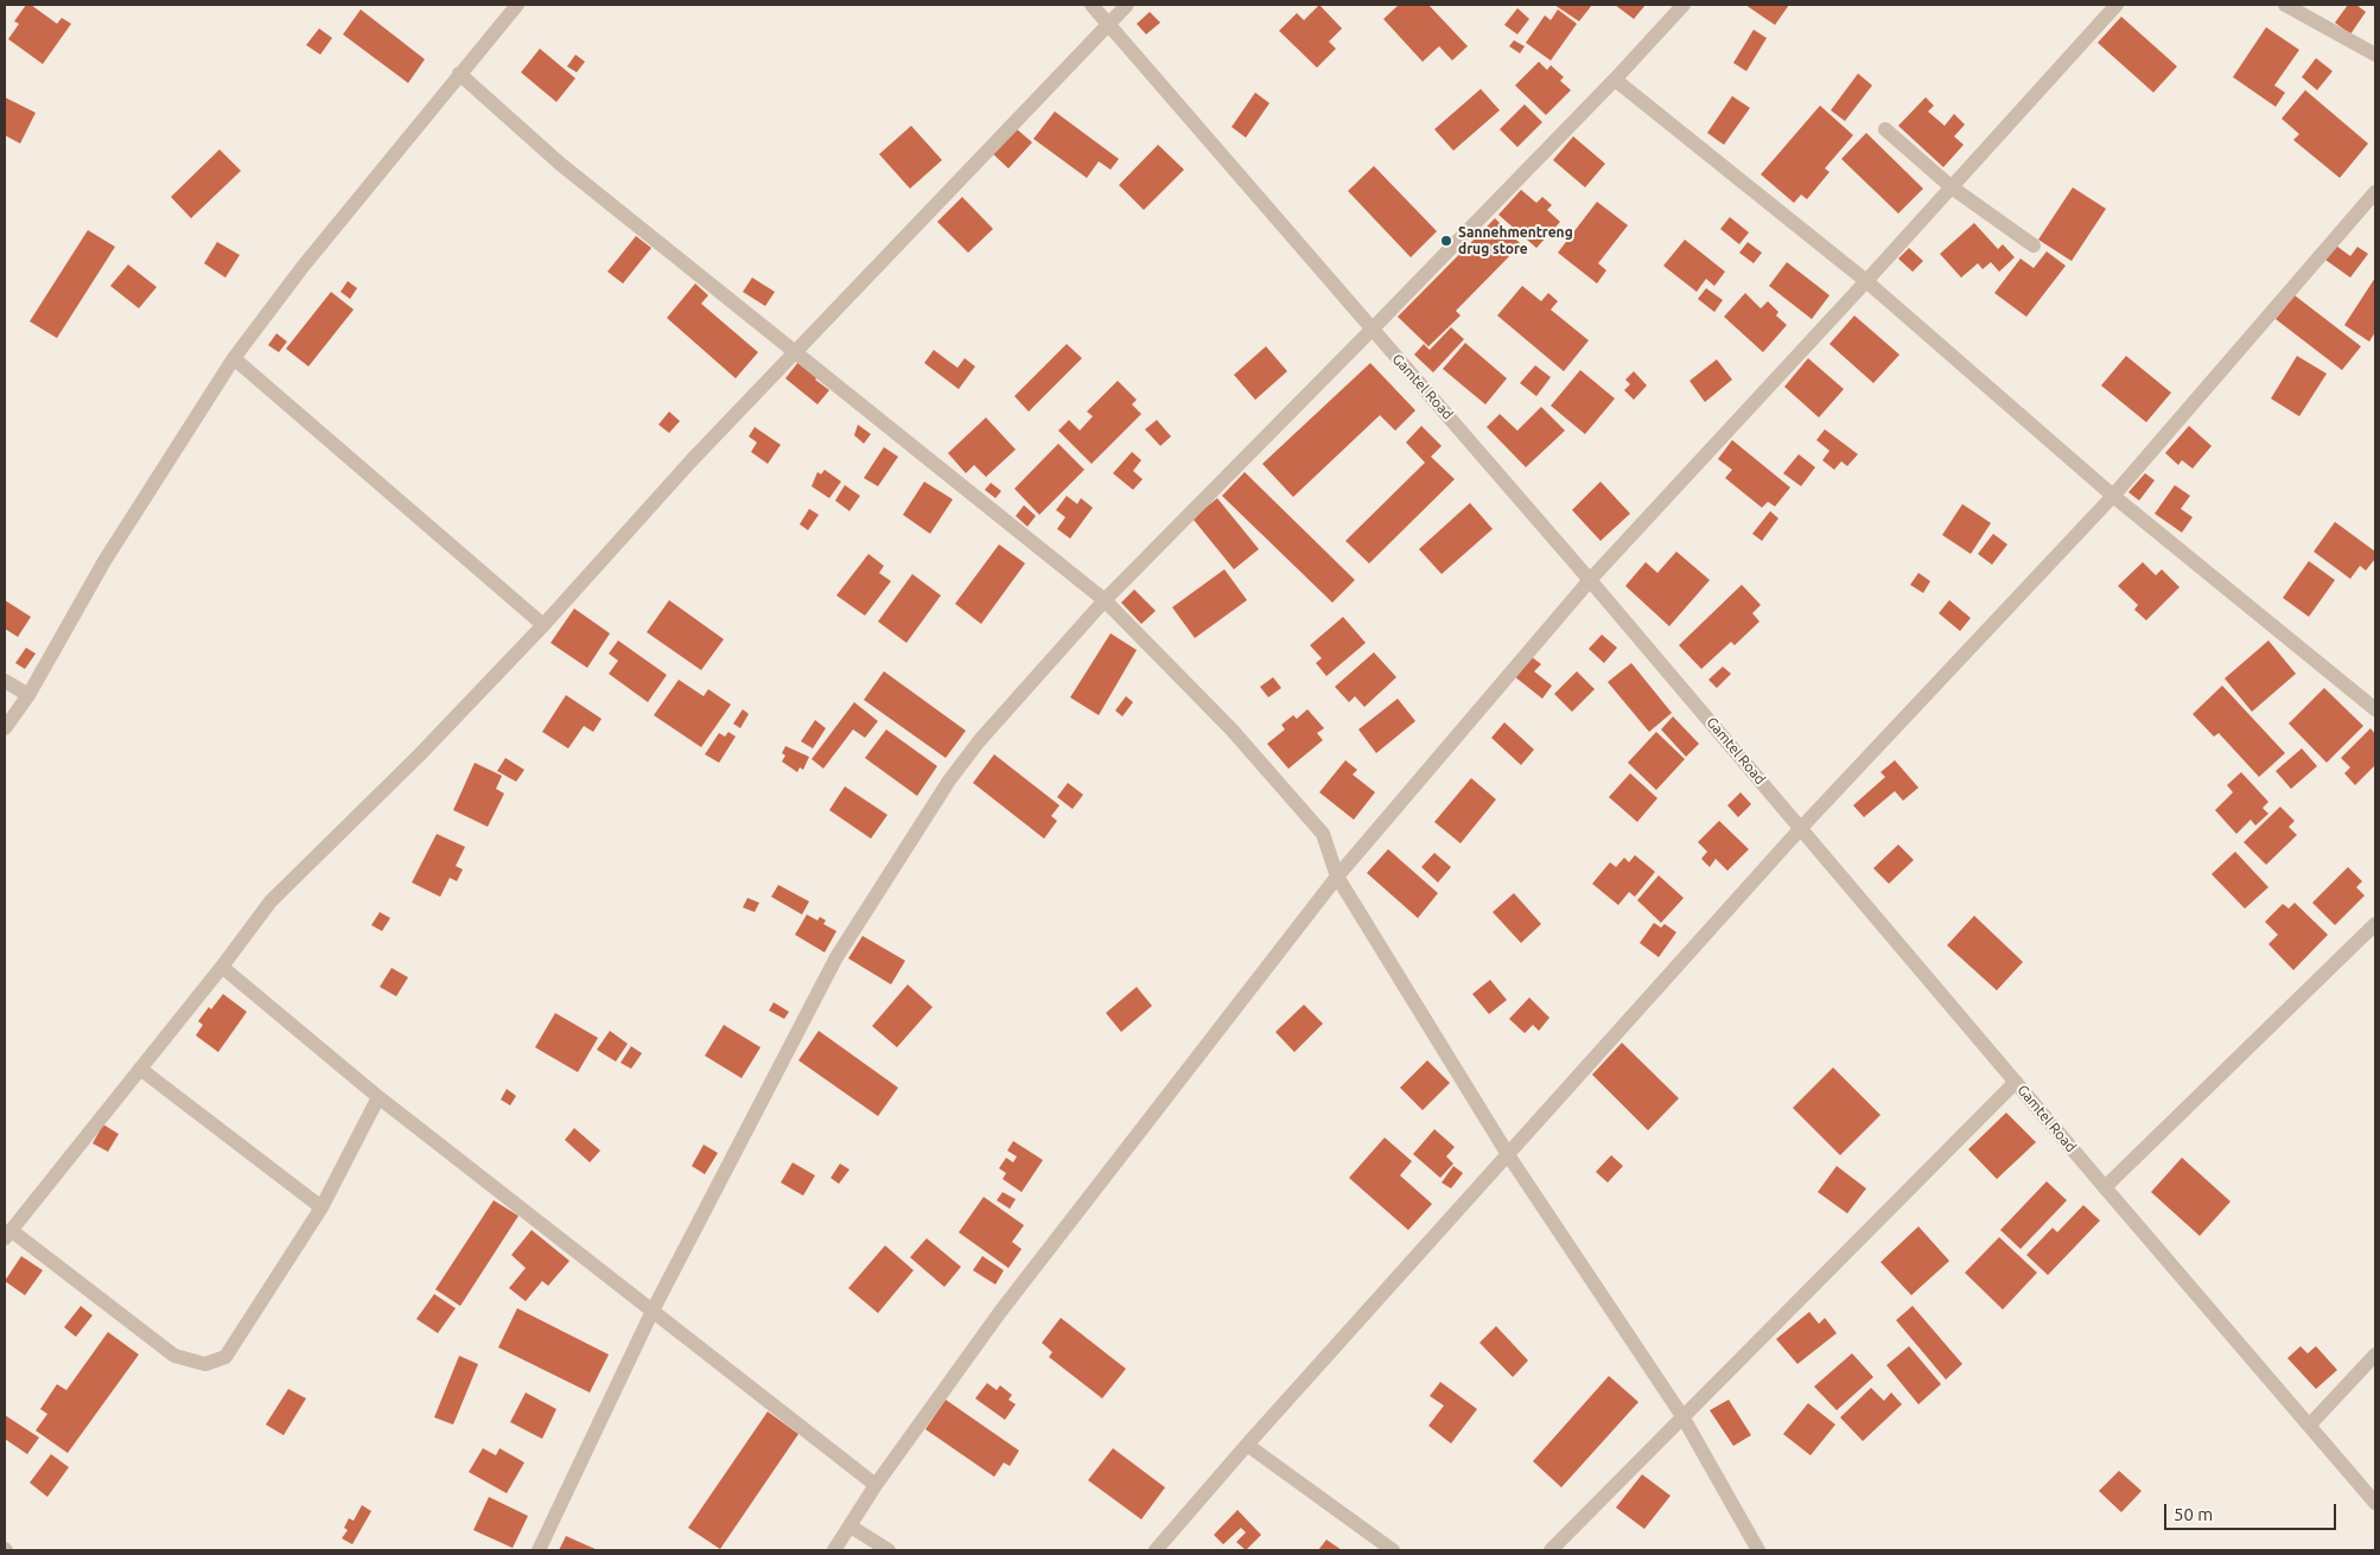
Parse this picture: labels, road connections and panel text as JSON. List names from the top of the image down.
{
  "streets": {
    "street": ["Gamtel Road"]
  },
  "places": ["Sannehmentreng drug store"],
  "scale_bar": "50 m"
}
